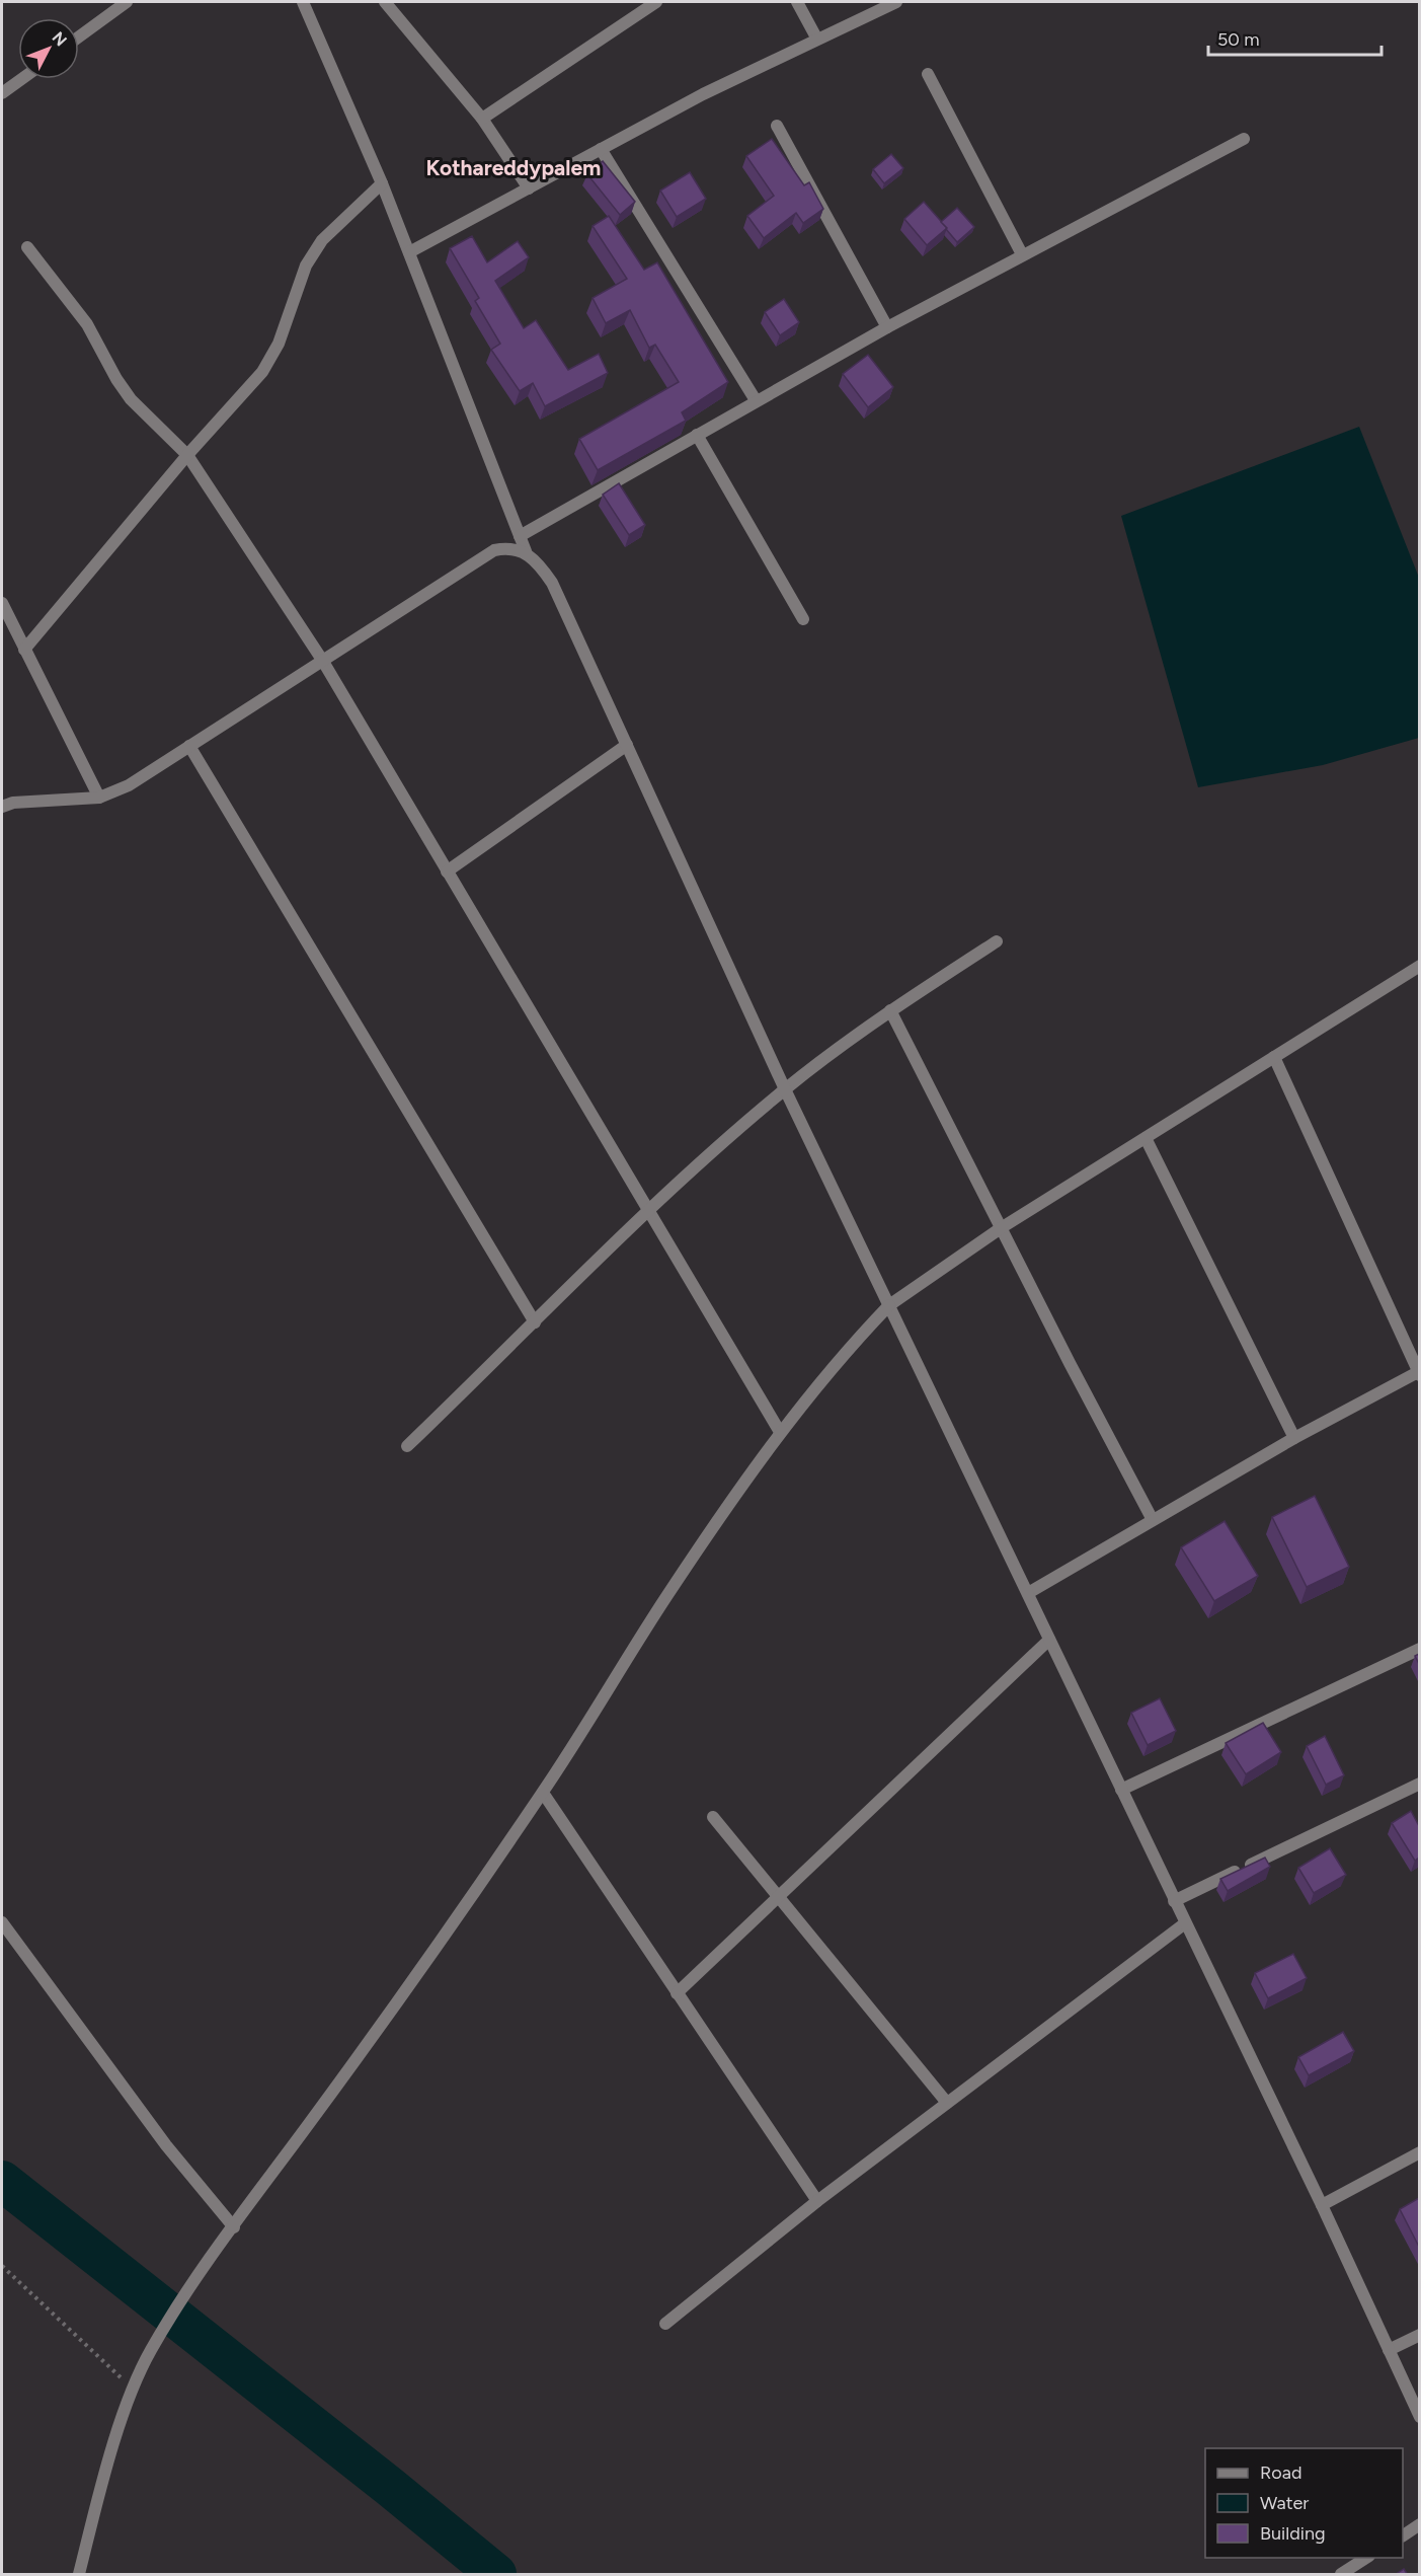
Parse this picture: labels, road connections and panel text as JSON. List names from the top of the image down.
{
  "districts": ["Kothareddypalem"],
  "legend": ["Road", "Water", "Building"],
  "scale_bar": "50 m",
  "north": "top right"
}
